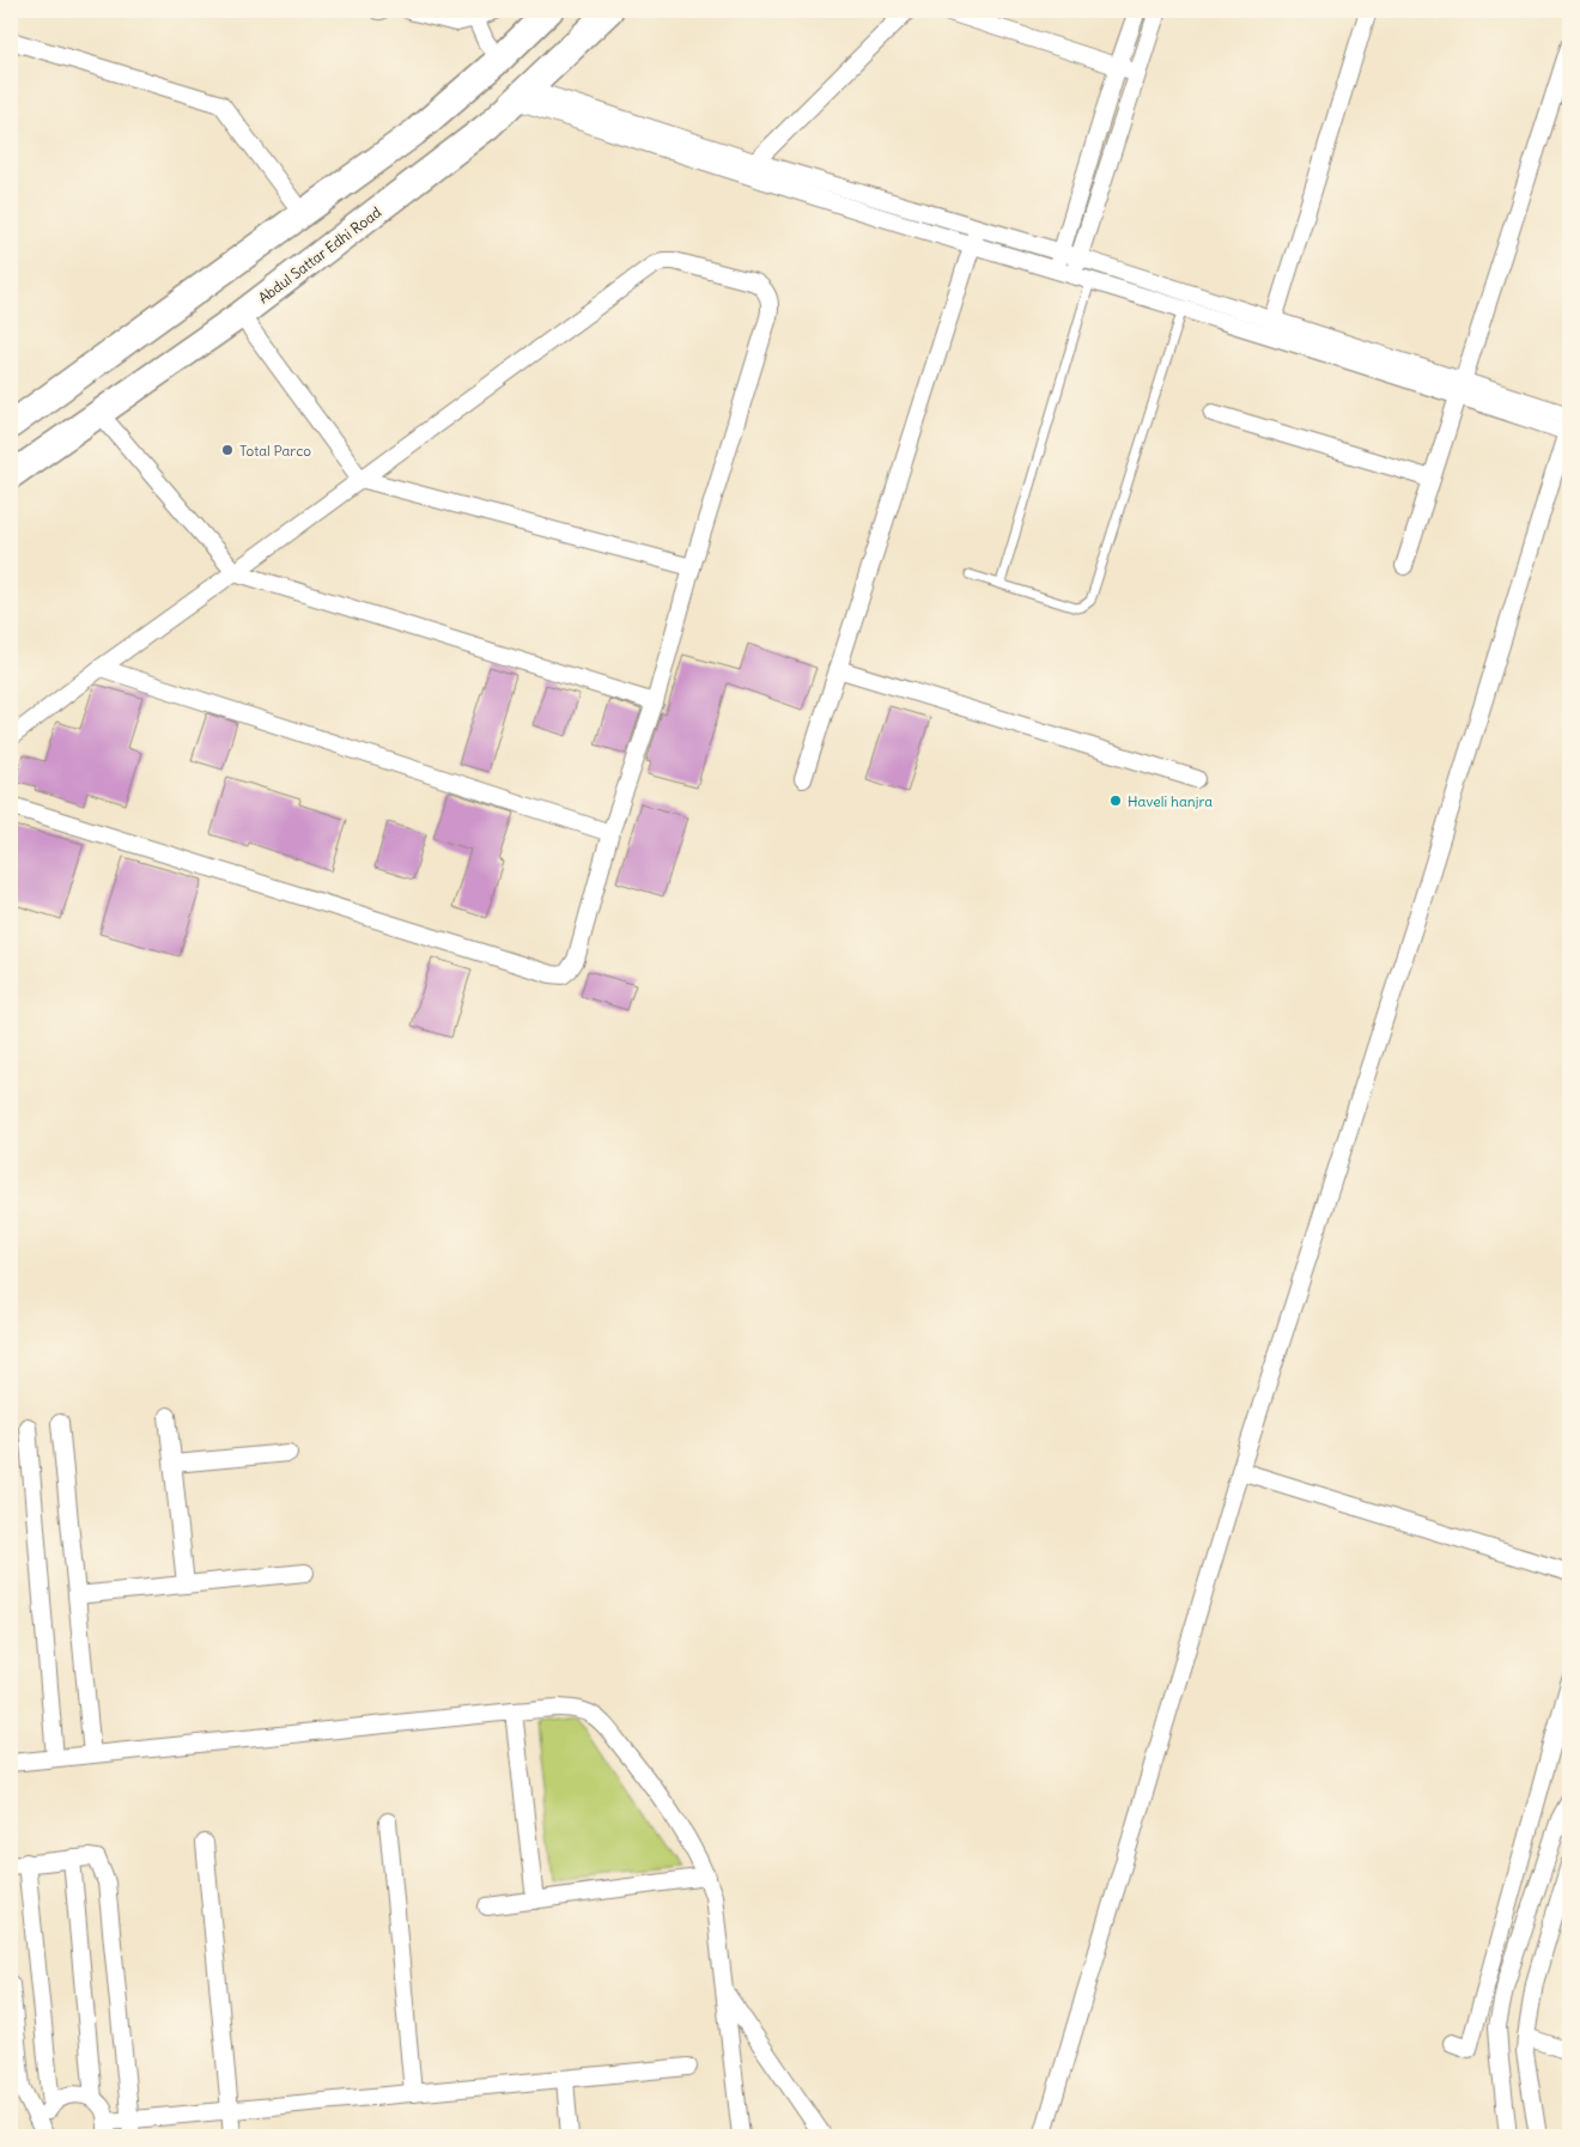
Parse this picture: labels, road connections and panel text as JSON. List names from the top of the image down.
{
  "streets": {
    "main road": ["Abdul Sattar Edhi Road"]
  },
  "places": ["Total Parco", "Haveli hanjra"]
}
